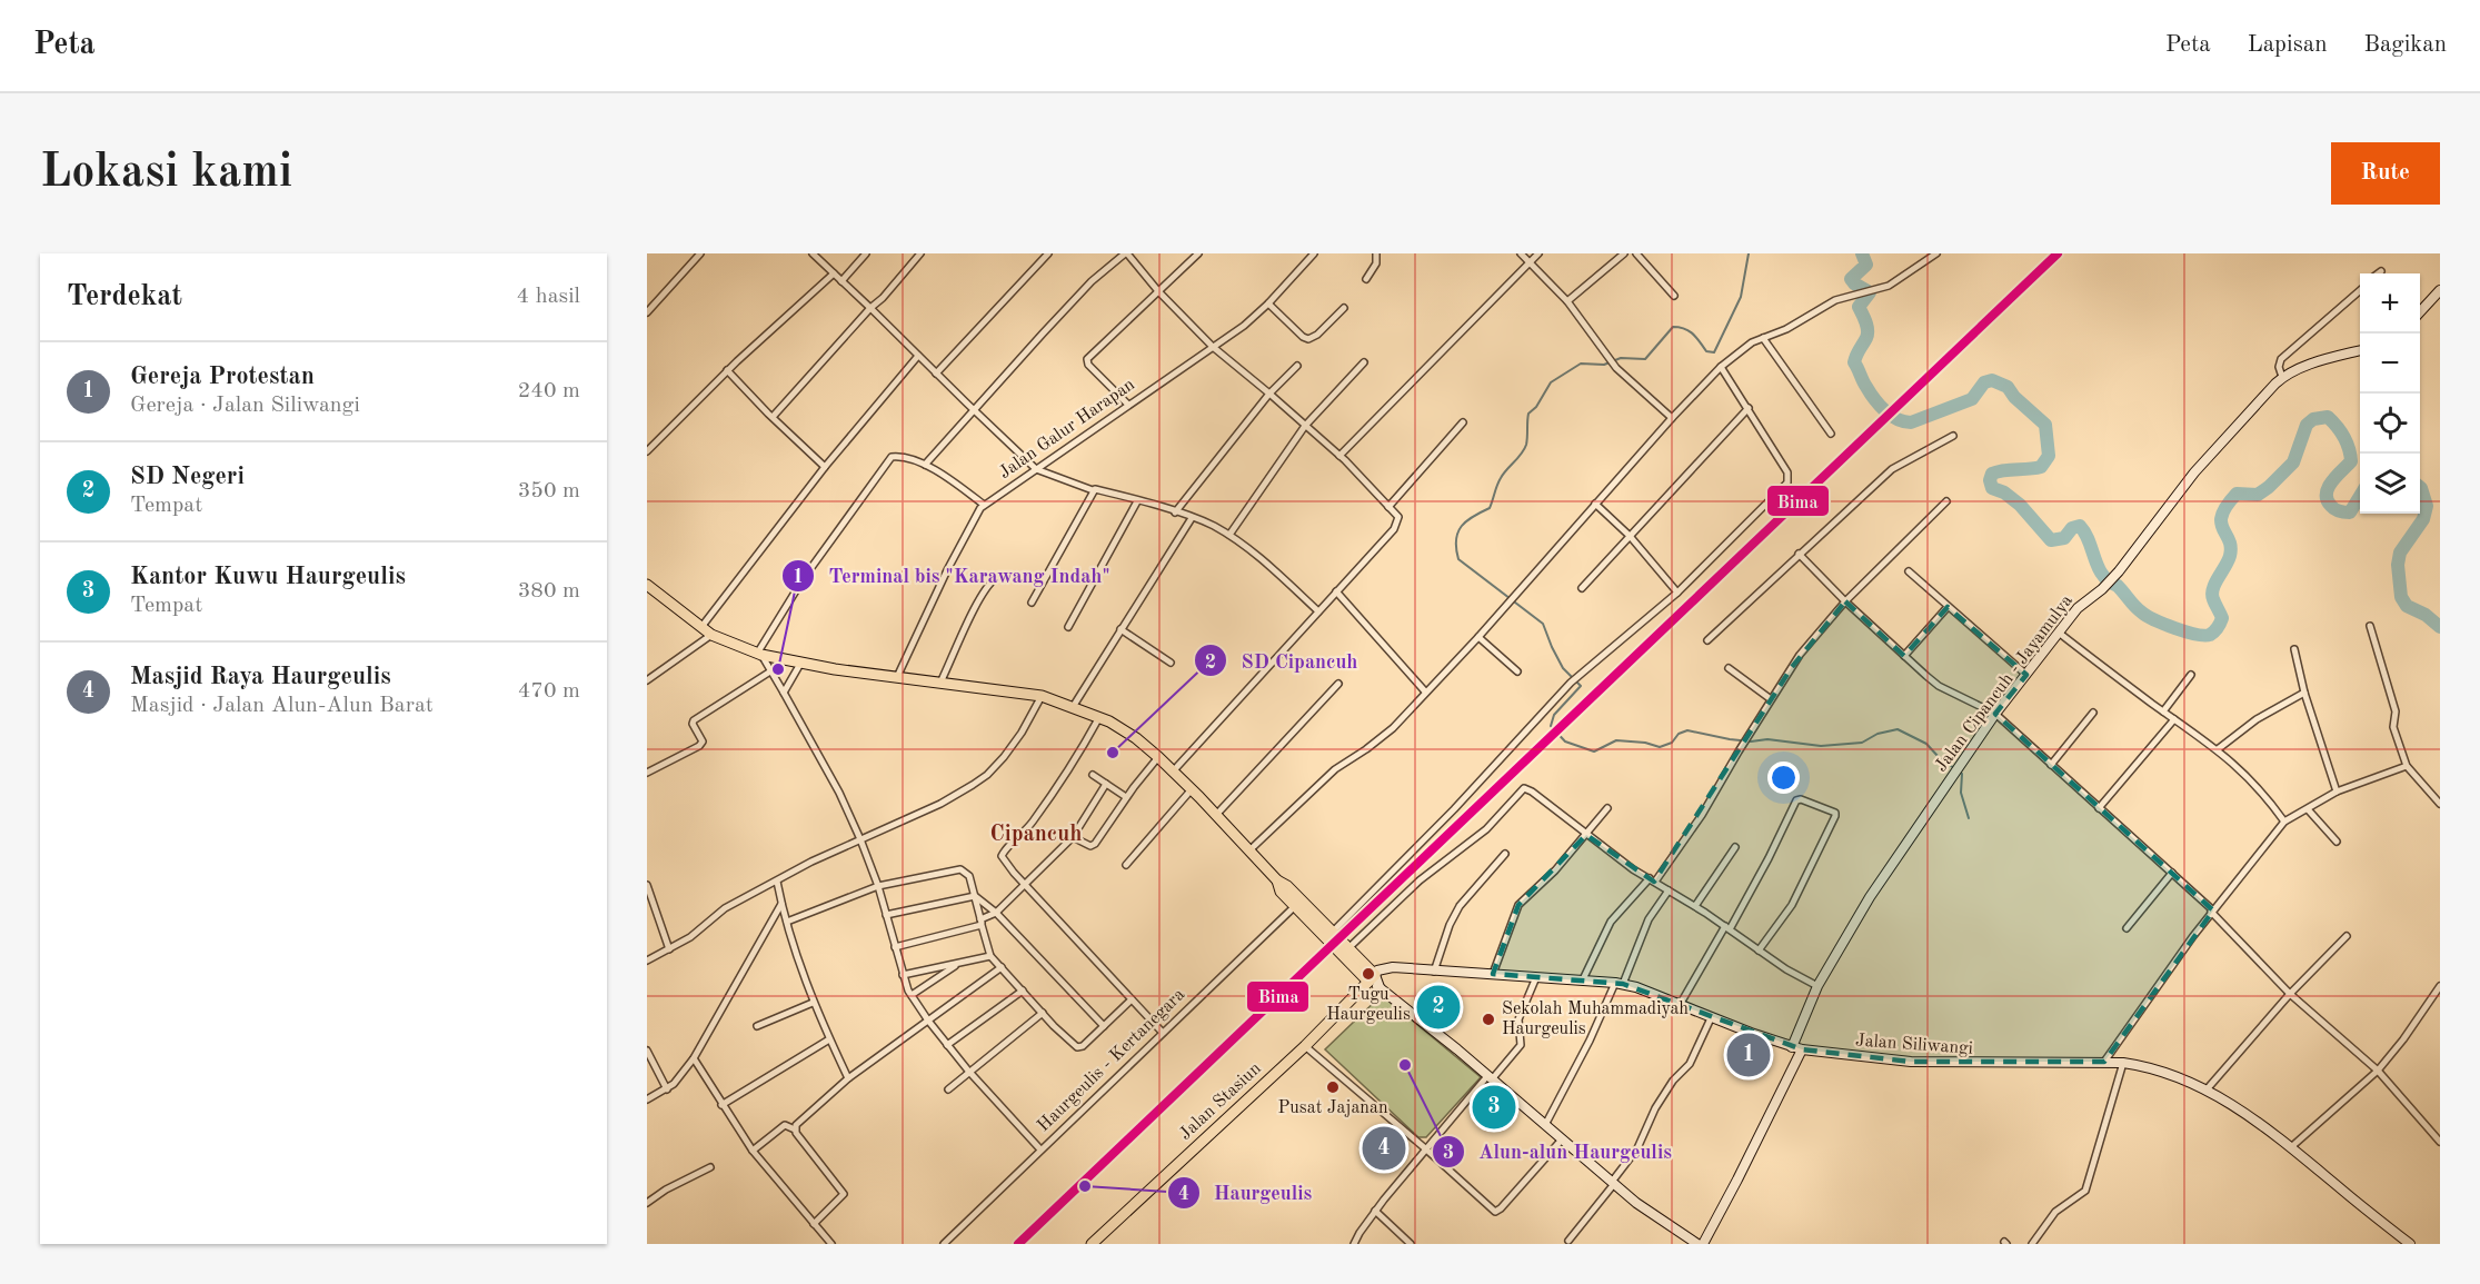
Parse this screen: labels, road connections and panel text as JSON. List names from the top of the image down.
{
  "streets": {
    "main road": ["Jalan Stasiun"],
    "street": [
      "Jalan Galur Harapan",
      "Jalan Cipancuh - Jayamulya",
      "Jalan Siliwangi",
      "Haurgeulis - Kertanegara"
    ]
  },
  "crossings": [
    ["Jalan Cipancuh - Jayamulya", "Jalan Siliwangi"],
    ["Jalan Siliwangi", "Jalan Stasiun"]
  ],
  "districts": ["Cipancuh"],
  "places": [
    "Terminal bis \"Karawang Indah\"",
    "SD Cipancuh",
    "Tugu Haurgeulis",
    "Sekolah Muhammadiyah Haurgeulis",
    "Alun-alun Haurgeulis",
    "Pusat Jajanan",
    "Haurgeulis"
  ],
  "lines": ["transit line Bima"],
  "page": {
    "header": "Peta",
    "nav": ["Peta", "Lapisan", "Bagikan"],
    "buttons": "Rute",
    "title": "Lokasi kami",
    "heading": ["Terdekat", "4 hasil"],
    "map_buttons": ["+", "−"],
    "list": [
      {
        "mark": "1",
        "name": "Gereja Protestan",
        "note": "Gereja · Jalan Siliwangi",
        "value": "240 m"
      },
      {
        "mark": "2",
        "name": "SD Negeri",
        "note": "Tempat",
        "value": "350 m"
      },
      {
        "mark": "3",
        "name": "Kantor Kuwu Haurgeulis",
        "note": "Tempat",
        "value": "380 m"
      },
      {
        "mark": "4",
        "name": "Masjid Raya Haurgeulis",
        "note": "Masjid · Jalan Alun-Alun Barat",
        "value": "470 m"
      }
    ],
    "pins": [
      "2",
      "1",
      "3",
      "4"
    ]
  }
}
